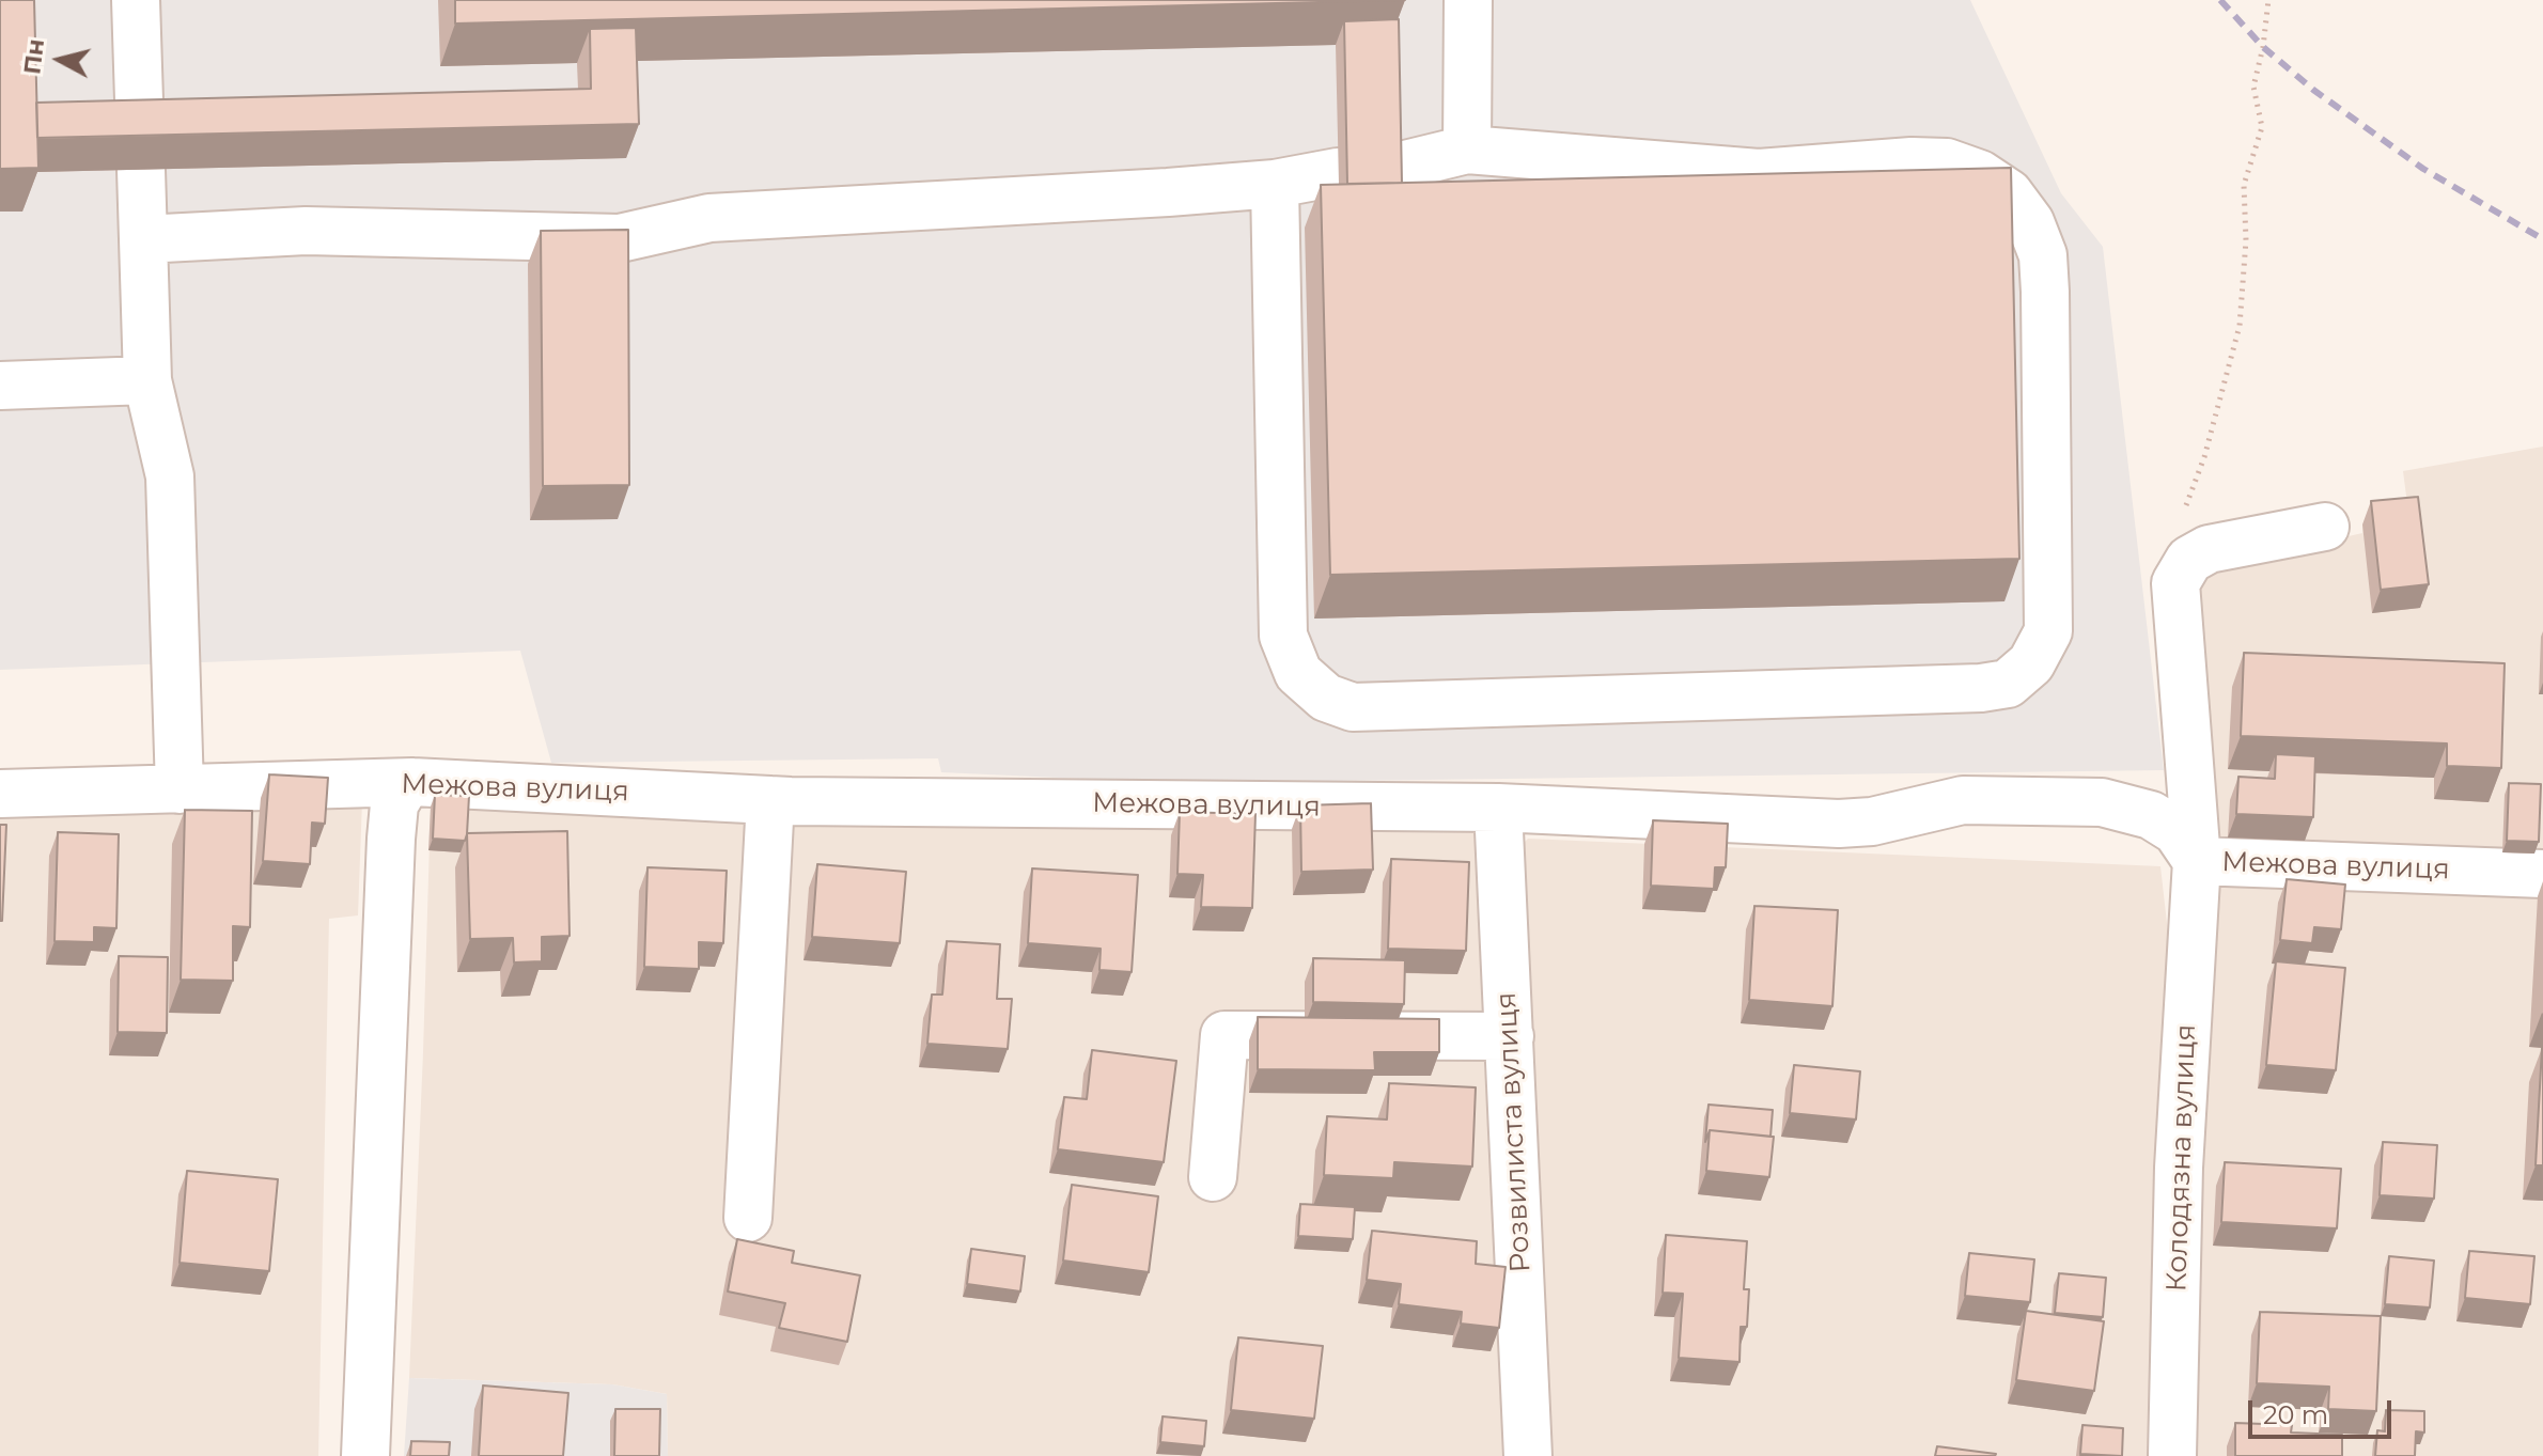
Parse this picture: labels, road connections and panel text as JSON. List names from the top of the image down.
{
  "streets": {
    "street": ["Межова вулиця", "Розвилиста вулиця", "Колодязна вулиця"]
  },
  "crossings": [
    ["Межова вулиця", "Розвилиста вулиця"],
    ["Межова вулиця", "Колодязна вулиця"]
  ],
  "scale_bar": "20 m",
  "north": "left"
}
